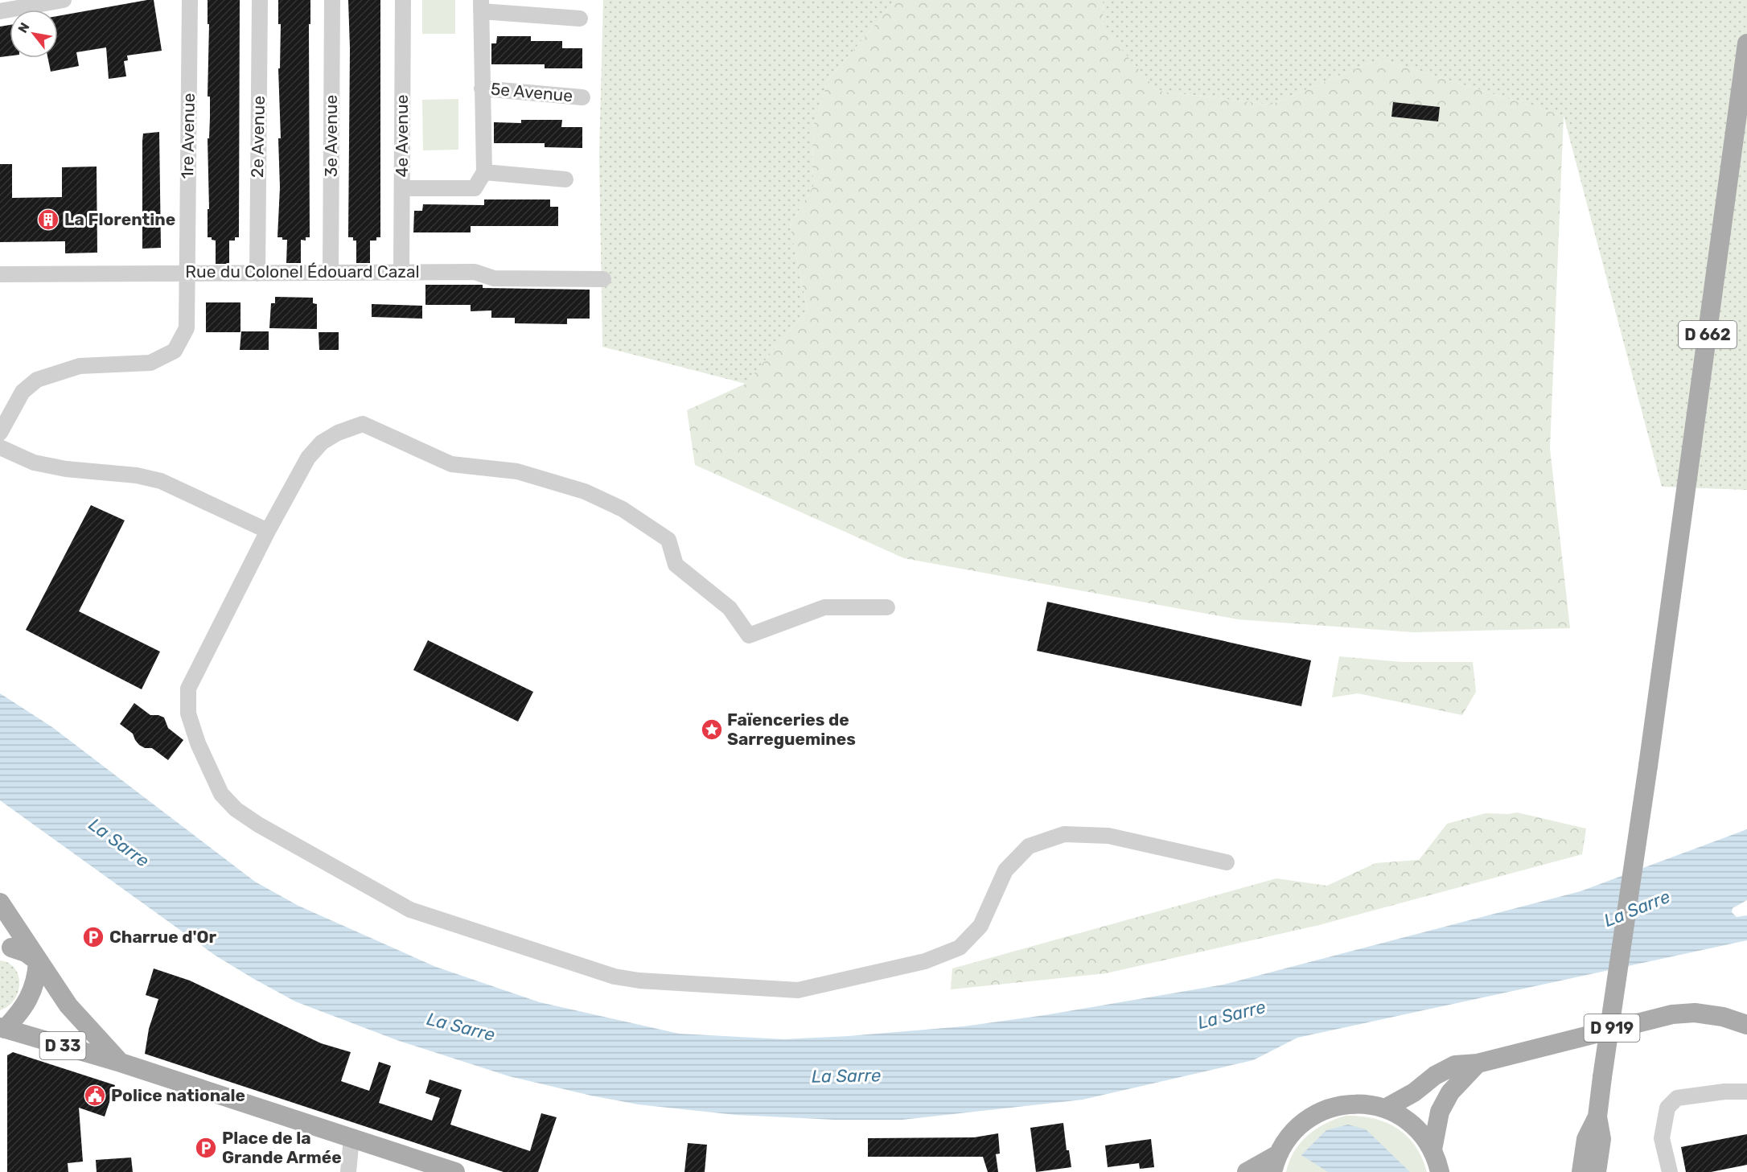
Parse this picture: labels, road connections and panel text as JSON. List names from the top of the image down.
{
  "streets": {
    "main road": ["D 662", "D 919", "D 33"],
    "street": [
      "5e Avenue",
      "1re Avenue",
      "3e Avenue",
      "4e Avenue",
      "2e Avenue",
      "Rue du Colonel Édouard Cazal"
    ]
  },
  "crossings": [
    ["1re Avenue", "Rue du Colonel Édouard Cazal"],
    ["3e Avenue", "Rue du Colonel Édouard Cazal"],
    ["4e Avenue", "Rue du Colonel Édouard Cazal"],
    ["2e Avenue", "Rue du Colonel Édouard Cazal"]
  ],
  "water": ["La Sarre"],
  "places": {
    "building": ["La Florentine"],
    "place": ["Faïenceries de Sarreguemines"],
    "parking": ["Charrue d'Or", "Place de la Grande Armée"],
    "public building": ["Police nationale"]
  },
  "north": "top left"
}
